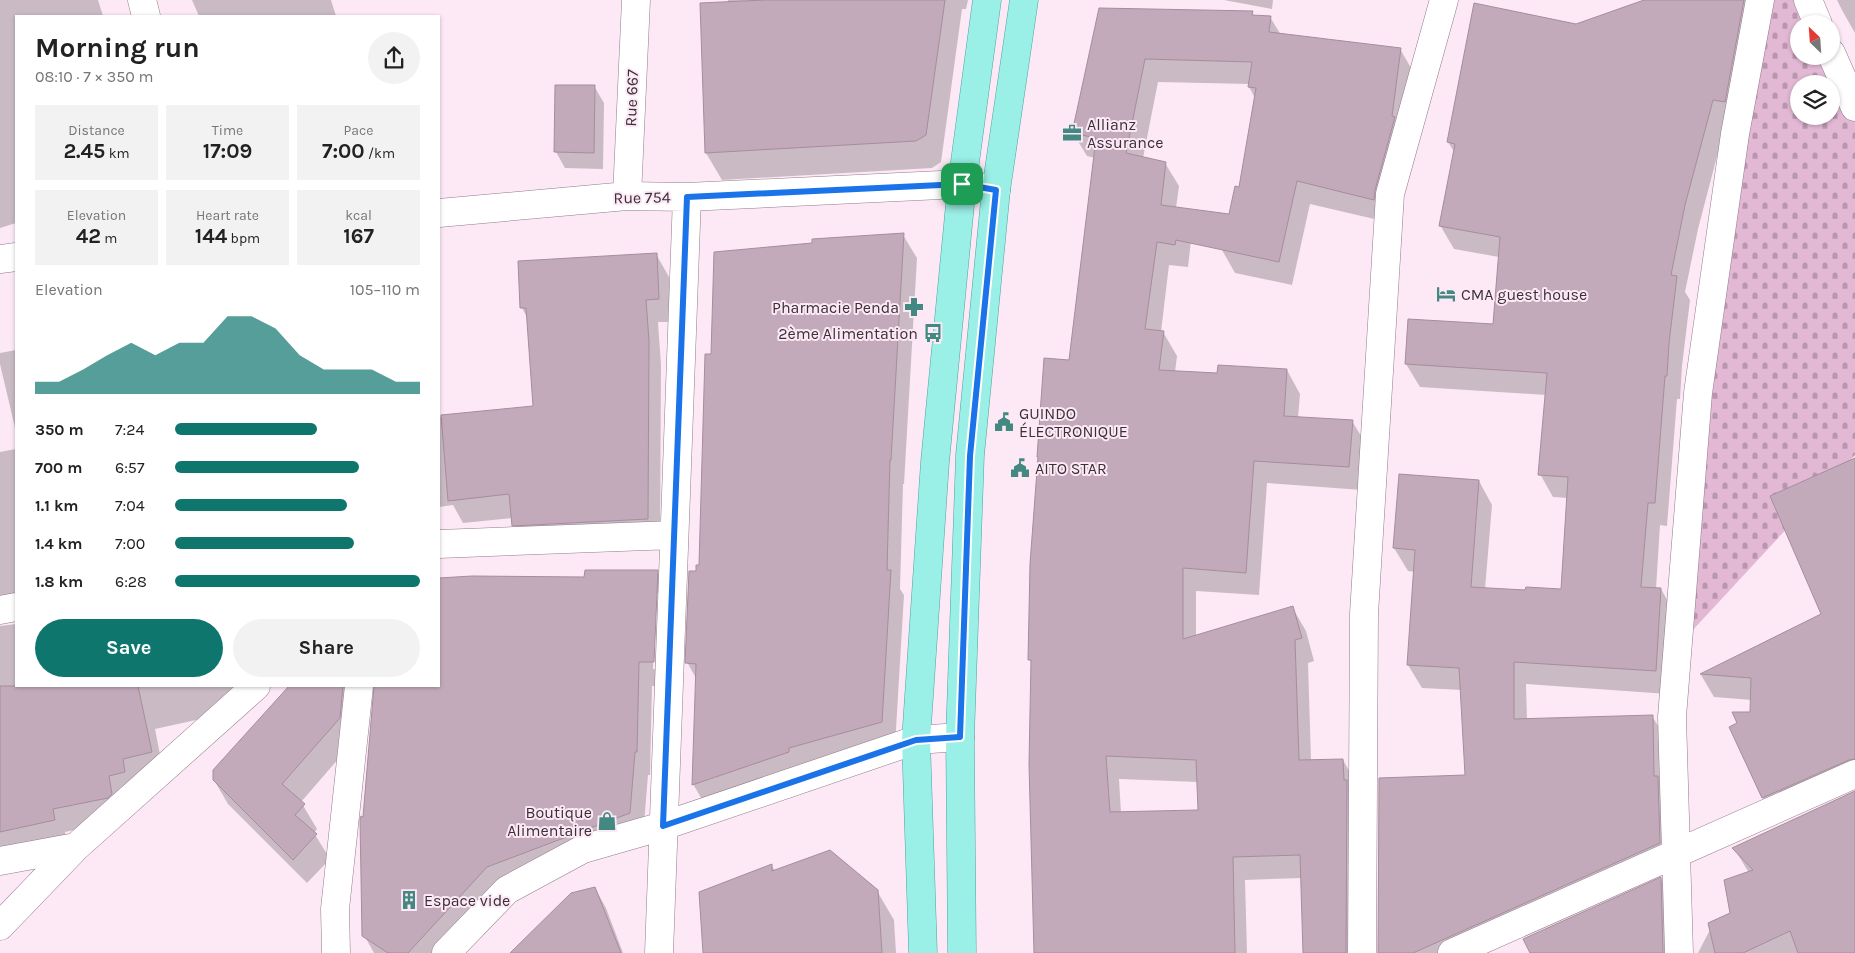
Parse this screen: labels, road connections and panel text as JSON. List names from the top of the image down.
{
  "streets": {
    "street": ["Rue 667", "Rue 754"]
  },
  "crossings": [
    ["Rue 667", "Rue 754"]
  ],
  "places": {
    "office": ["Allianz Assurance"],
    "hotel": ["CMA guest house"],
    "pharmacy": ["Pharmacie Penda"],
    "bus stop": ["2ème Alimentation"],
    "public building": ["GUINDO ÉLECTRONIQUE", "AITO STAR"],
    "shop": ["Boutique Alimentaire"],
    "building": ["Espace vide"]
  },
  "north": "top left",
  "page": {
    "heading": ["Morning run", "08:10 · 7 × 350 m"],
    "stats": [
      ["Distance", "2.45 km"],
      ["Time", "17:09"],
      ["Pace", "7:00 /km"],
      ["Elevation", "42 m"],
      ["Heart rate", "144 bpm"],
      ["kcal", "167"]
    ],
    "chart": ["Elevation", "105–110 m"],
    "list": [
      {
        "name": "350 m",
        "note": "7:24"
      },
      {
        "name": "700 m",
        "note": "6:57"
      },
      {
        "name": "1.1 km",
        "note": "7:04"
      },
      {
        "name": "1.4 km",
        "note": "7:00"
      },
      {
        "name": "1.8 km",
        "note": "6:28"
      }
    ],
    "buttons": ["Save", "Share"]
  }
}
